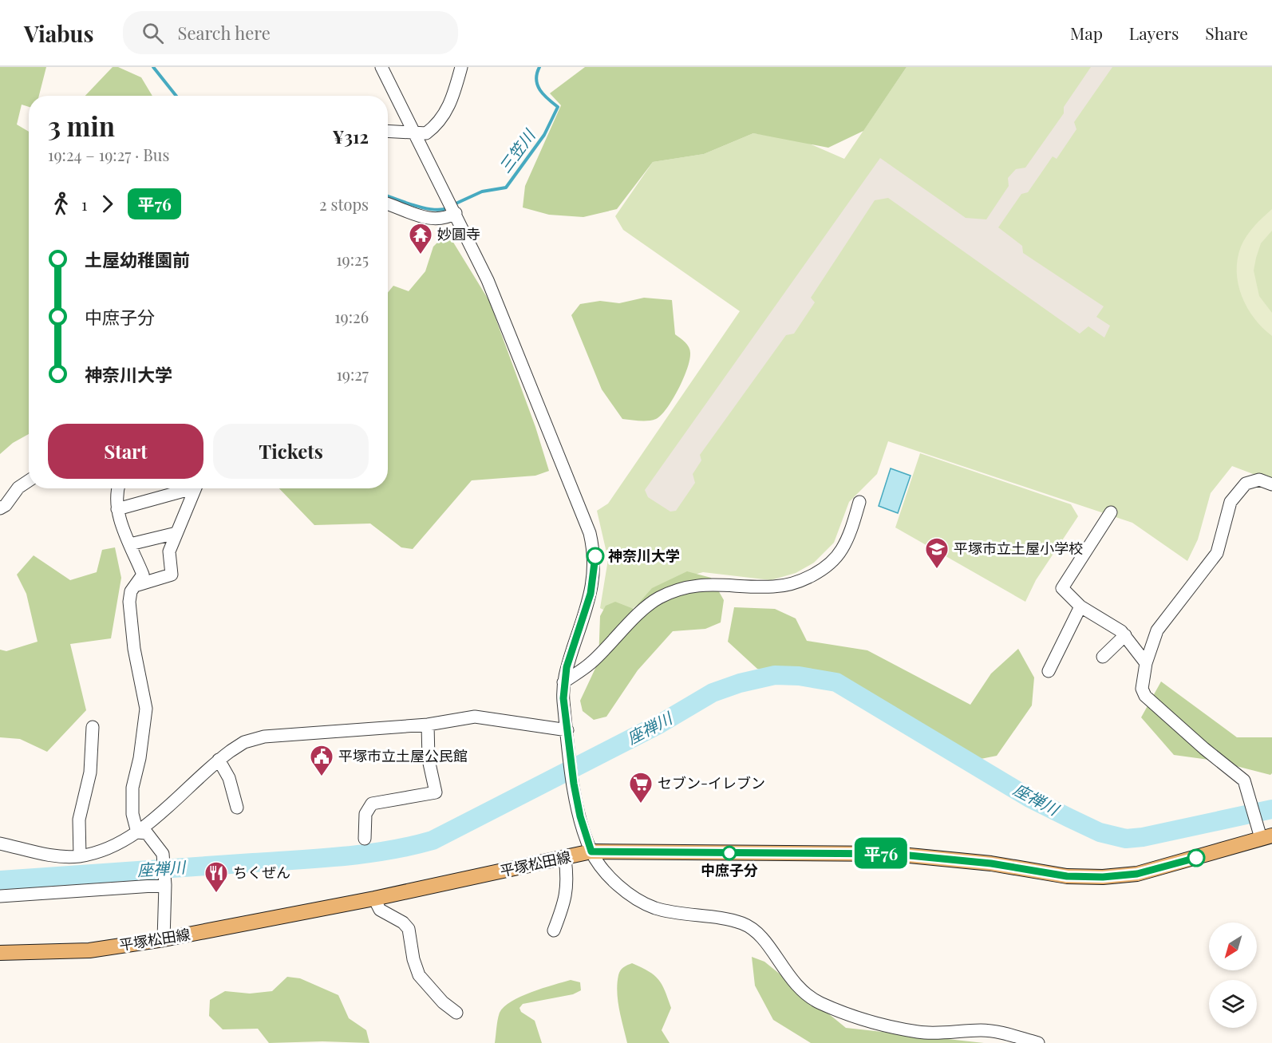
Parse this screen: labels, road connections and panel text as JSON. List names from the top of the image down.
{
  "streets": {
    "main road": ["平塚松田線"]
  },
  "water": ["三笠川", "座禅川"],
  "places": {
    "temple": ["妙圓寺"],
    "other": ["神奈川大学", "中庶子分"],
    "school or university": ["平塚市立土屋小学校"],
    "public building": ["平塚市立土屋公民館"],
    "supermarket": ["セブン-イレブン"],
    "restaurant": ["ちくぜん"]
  },
  "lines": ["bus line 平76"],
  "north": "bottom left",
  "page": {
    "header": "Viabus",
    "search": "Search here",
    "nav": ["Map", "Layers", "Share"],
    "on_map": "平76",
    "heading": ["3 min", "19:24 – 19:27 · Bus", "¥312"],
    "legs": ["1", "平76", "2 stops"],
    "list": [
      {
        "name": "土屋幼稚園前",
        "value": "19:25"
      },
      {
        "name": "中庶子分",
        "value": "19:26"
      },
      {
        "name": "神奈川大学",
        "value": "19:27"
      }
    ],
    "buttons": ["Start", "Tickets"]
  }
}
